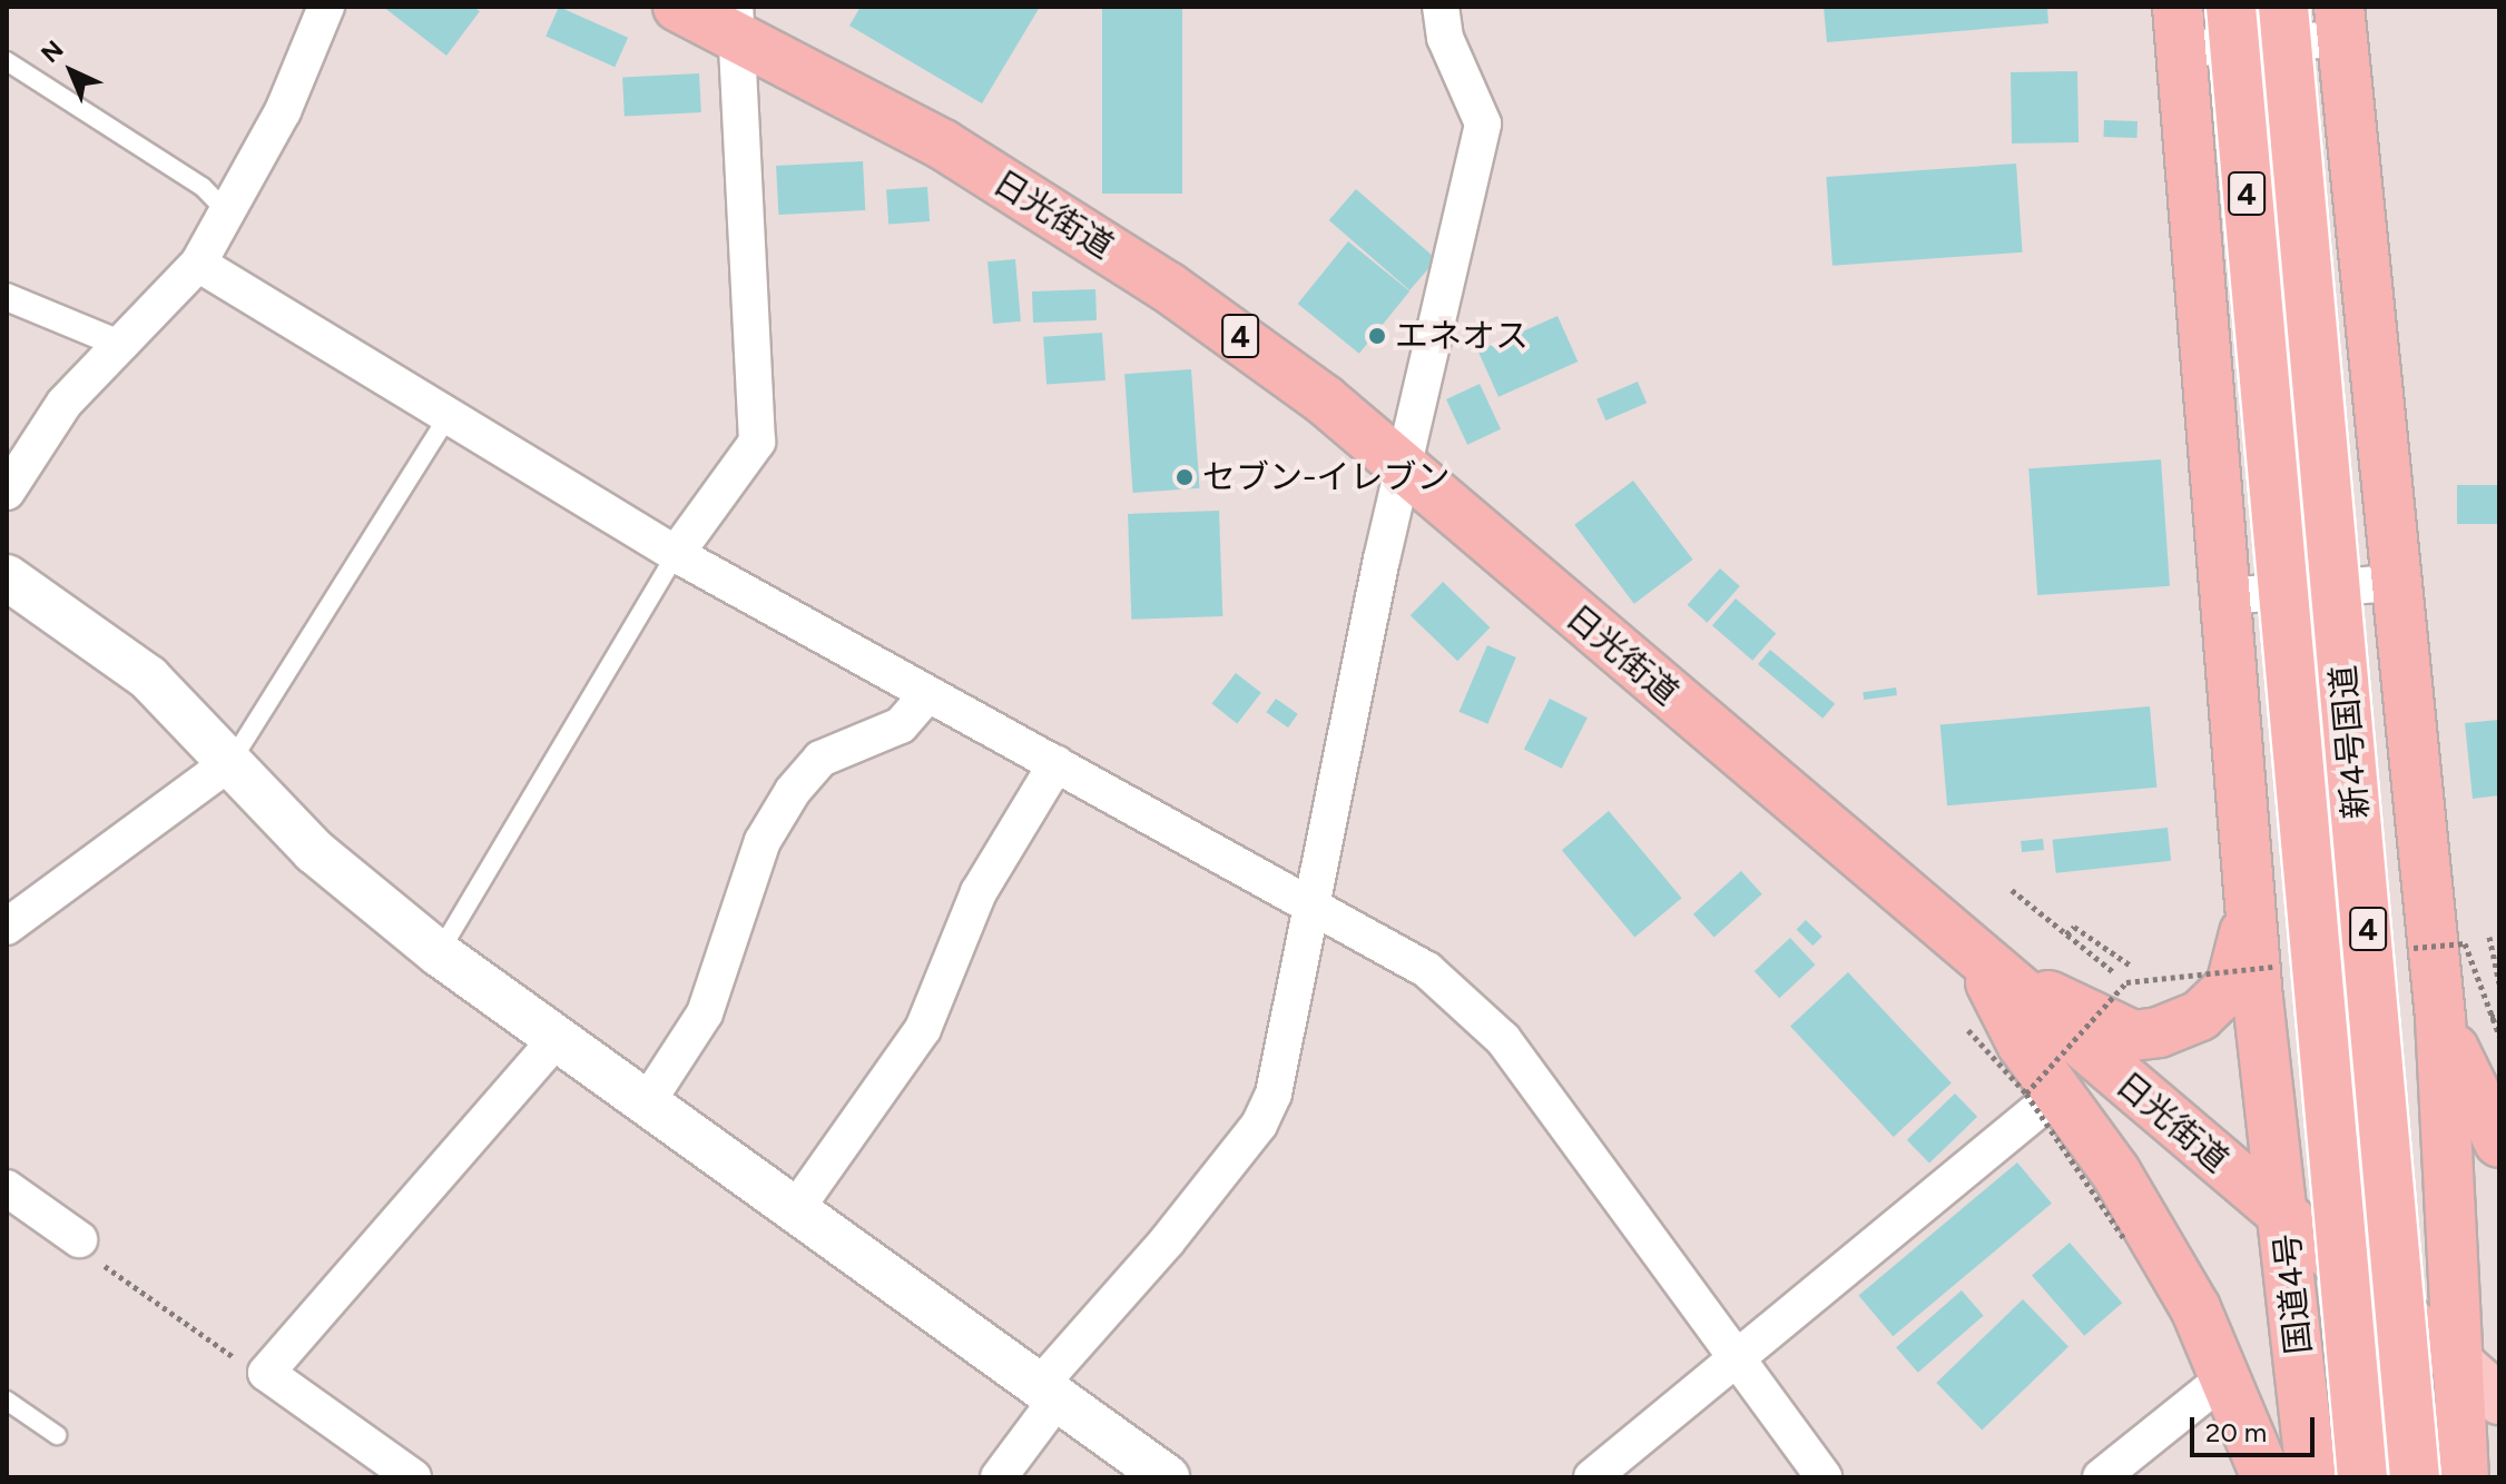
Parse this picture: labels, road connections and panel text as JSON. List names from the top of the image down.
{
  "streets": {
    "highway": [
      "4",
      "日光街道",
      "新4号国道",
      "国道4号"
    ]
  },
  "crossings": [
    ["4", "日光街道"],
    ["日光街道", "国道4号"]
  ],
  "places": ["エネオス", "セブン-イレブン"],
  "scale_bar": "20 m",
  "north": "top left"
}
